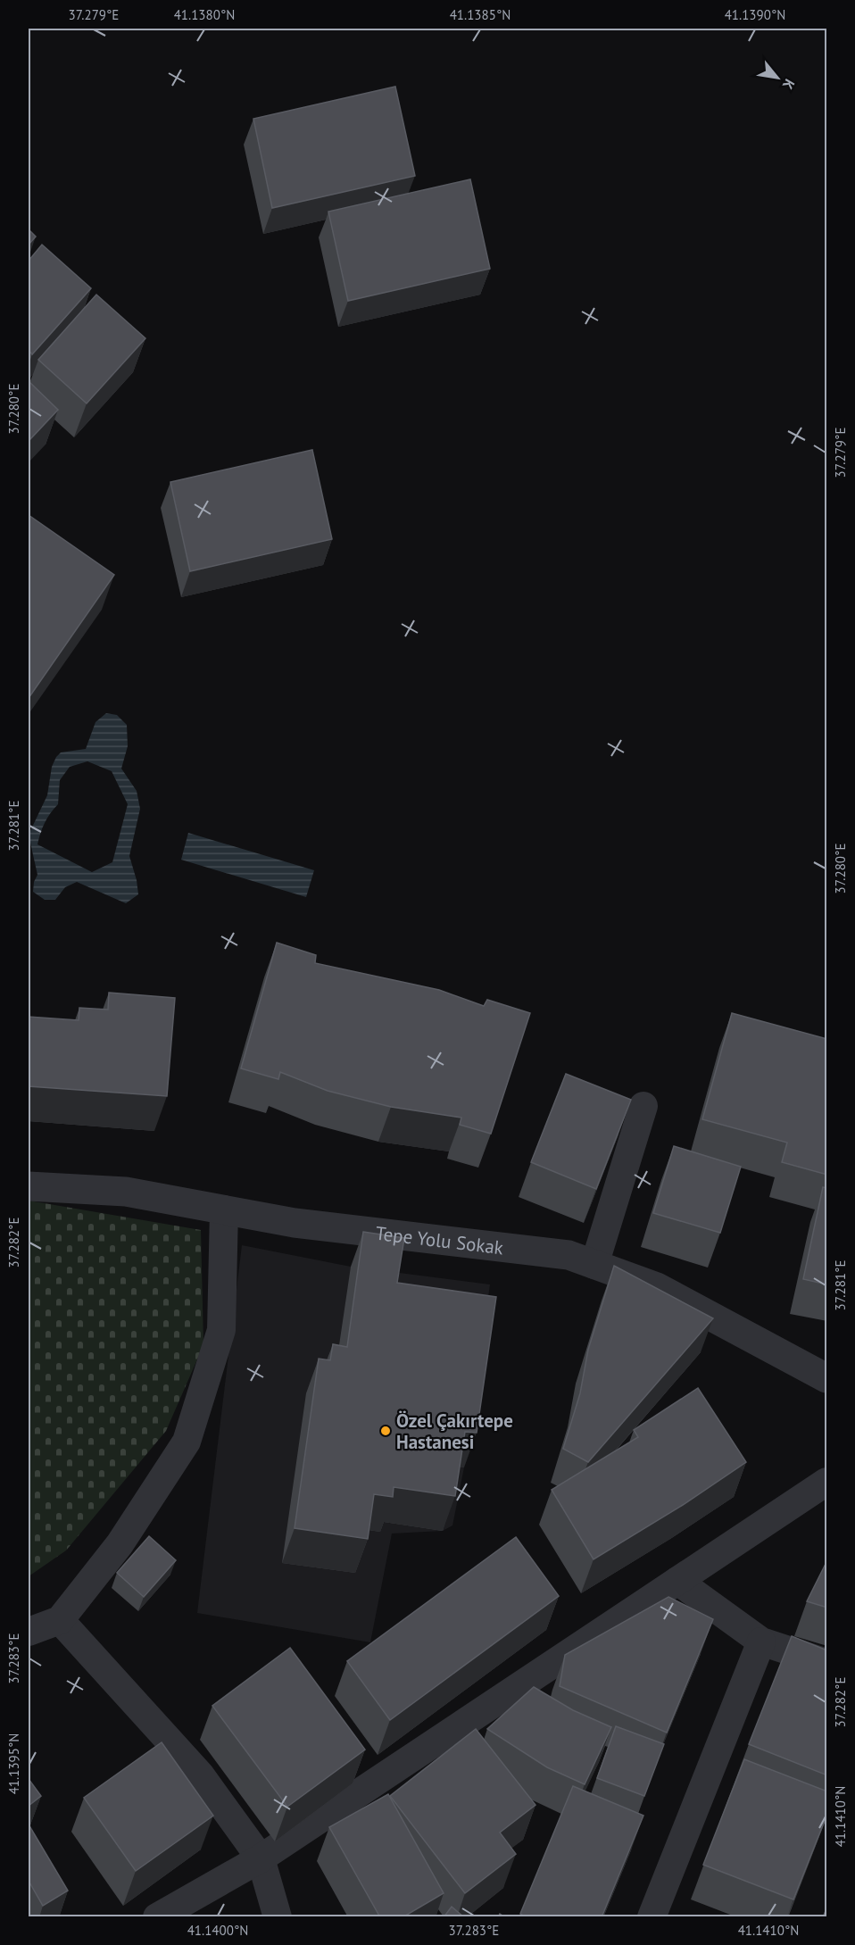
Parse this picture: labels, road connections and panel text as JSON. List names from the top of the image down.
{
  "streets": {
    "street": ["Tepe Yolu Sokak"]
  },
  "places": ["Özel Çakırtepe Hastanesi"],
  "north": "bottom right",
  "coordinates": [
    "37.279°E",
    "41.1380°N",
    "41.1385°N",
    "41.1390°N",
    "37.280°E",
    "37.281°E",
    "37.282°E",
    "37.283°E",
    "41.1395°N",
    "41.1410°N",
    "41.1400°N"
  ]
}
